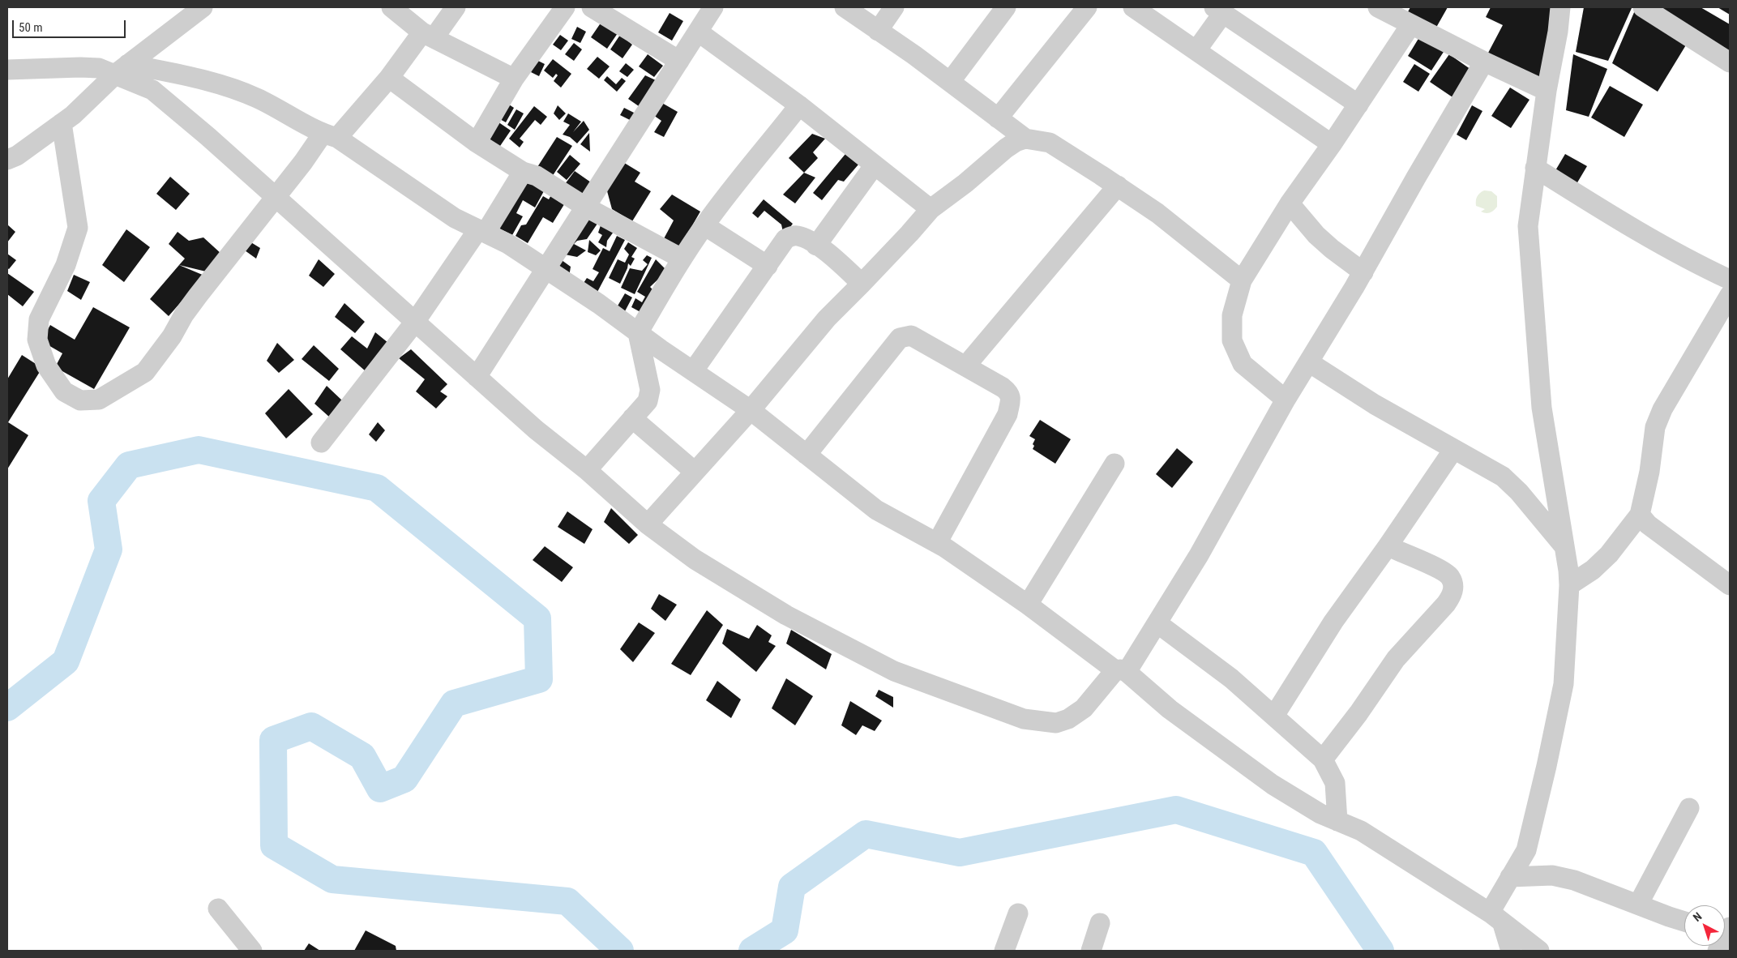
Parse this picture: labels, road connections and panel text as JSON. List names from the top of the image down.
{
  "scale_bar": "50 m",
  "north": "top left"
}
